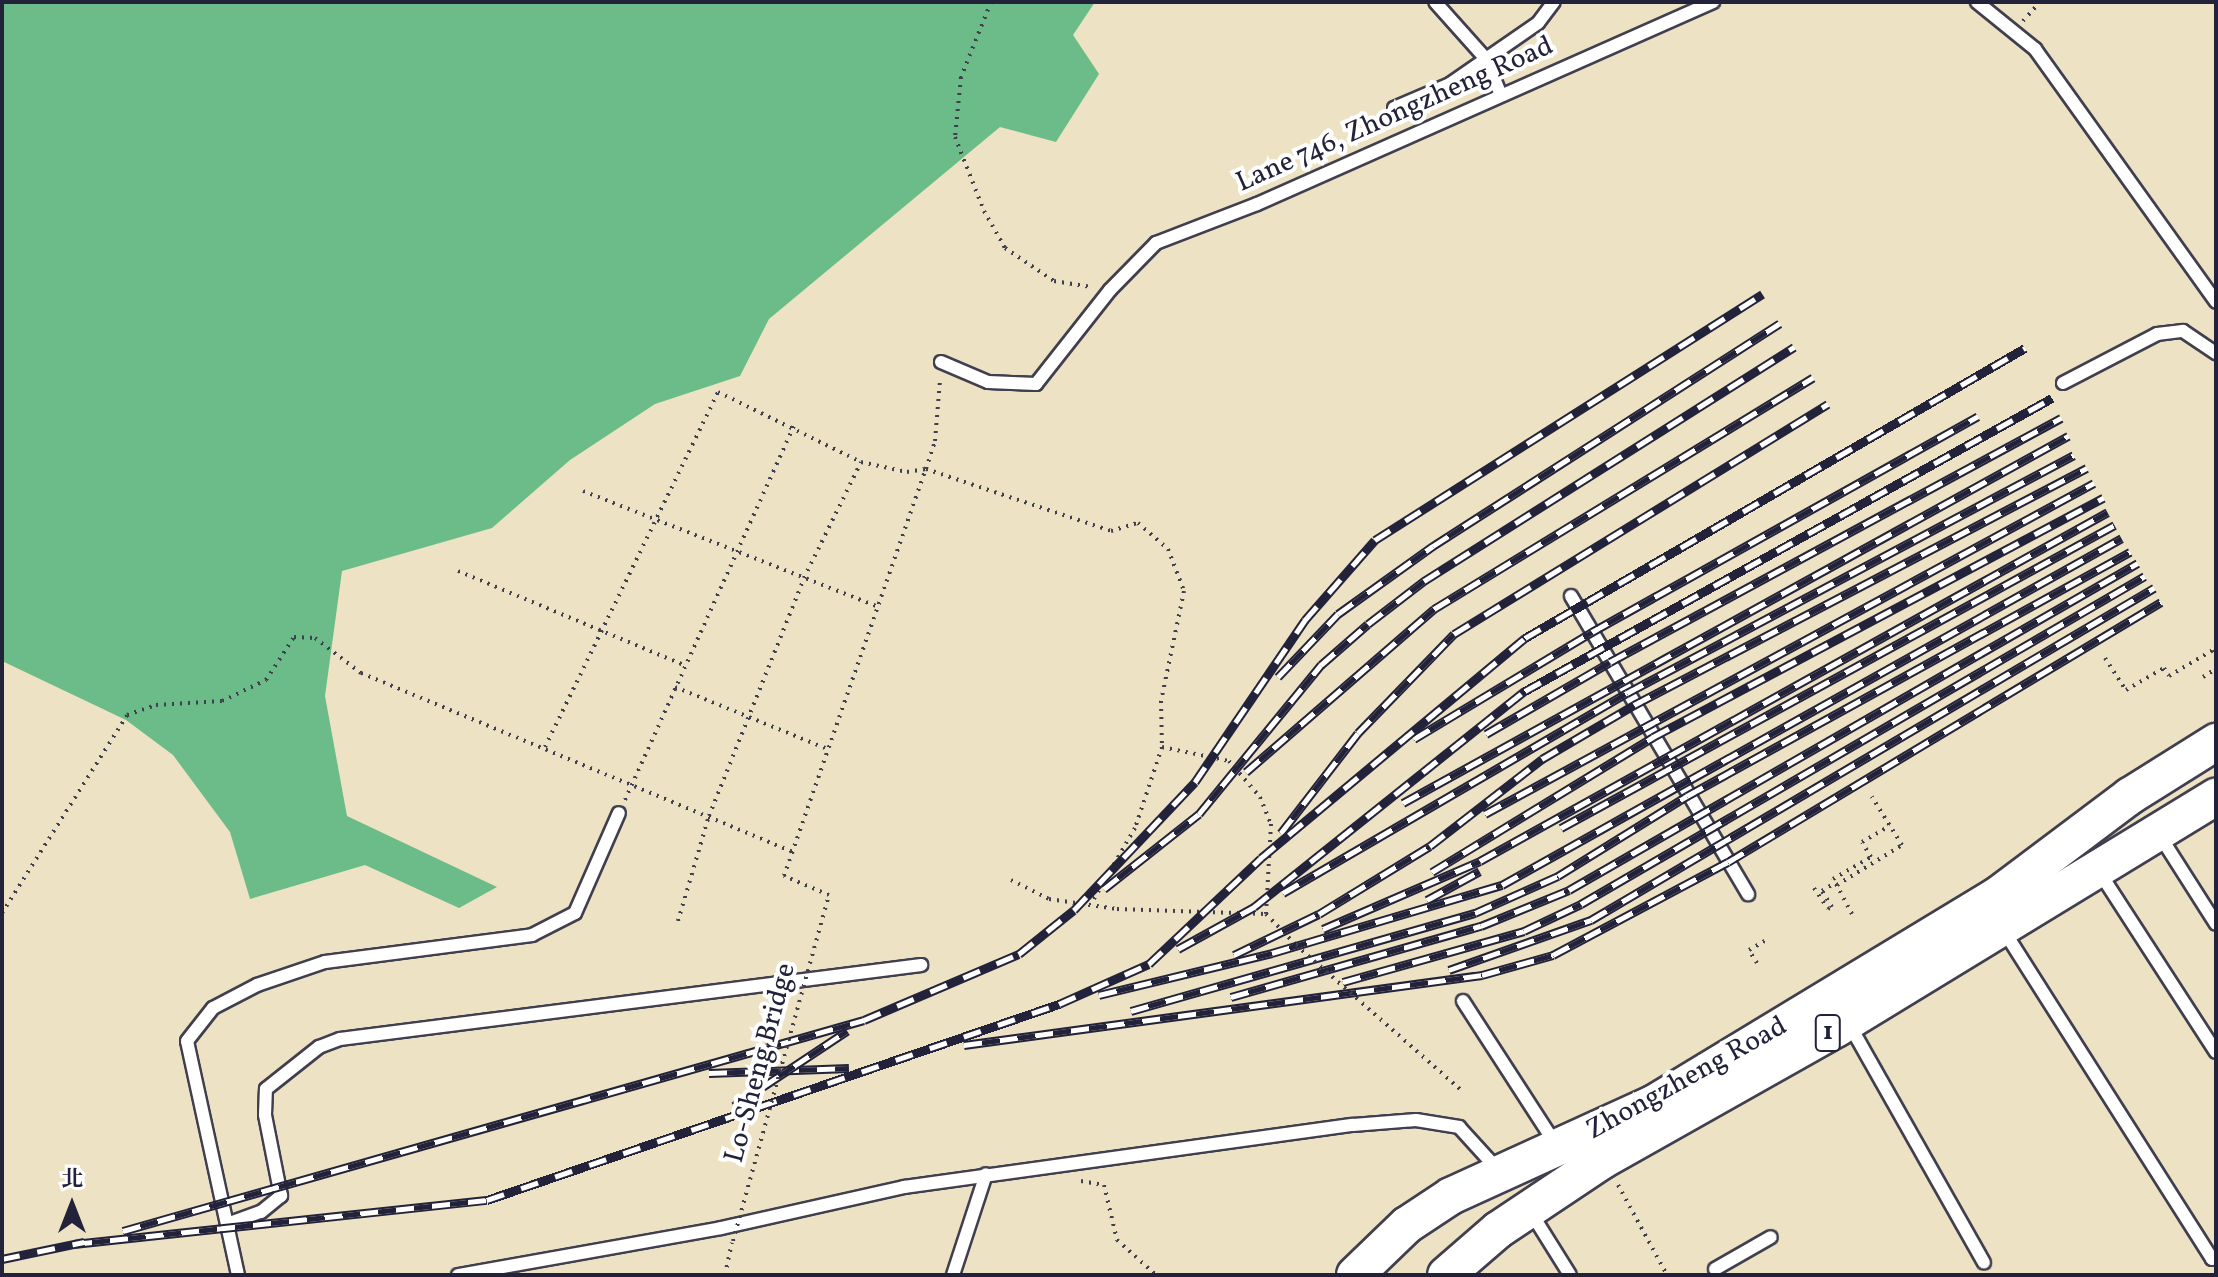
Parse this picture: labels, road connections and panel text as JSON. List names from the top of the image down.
{
  "streets": {
    "main road": ["1", "Zhongzheng Road"],
    "lane": ["Lane 746, Zhongzheng Road"],
    "path": ["Lo-Sheng Bridge"]
  },
  "north": "top"
}
